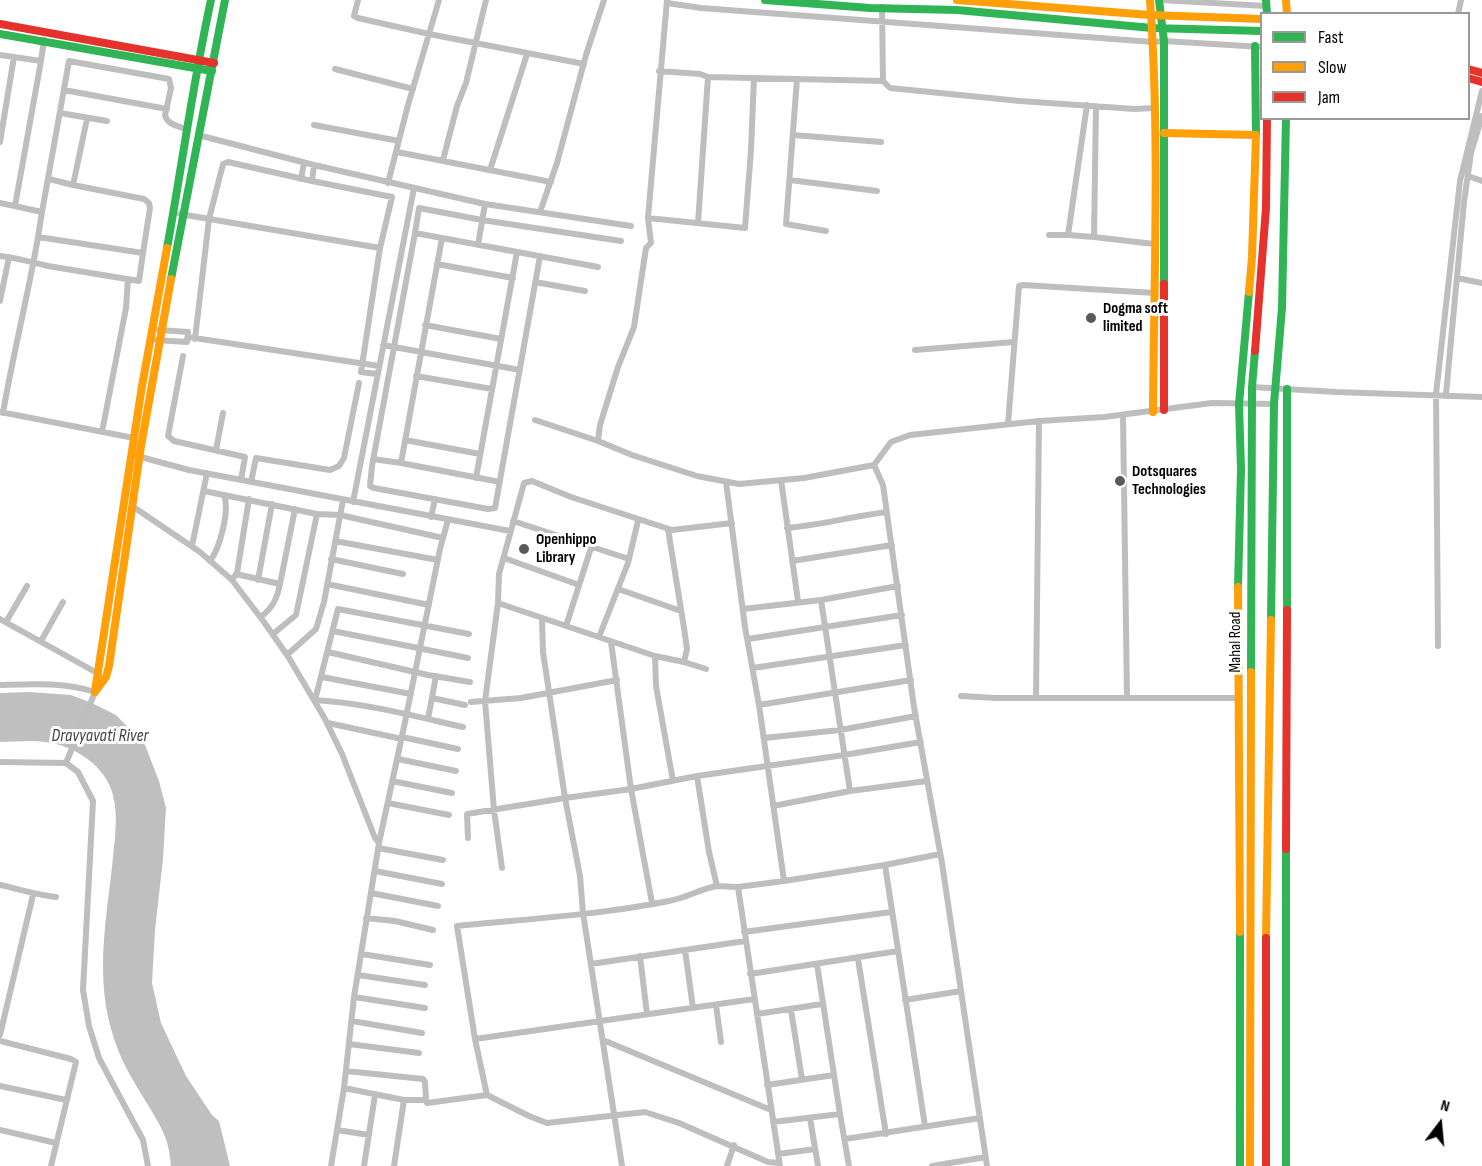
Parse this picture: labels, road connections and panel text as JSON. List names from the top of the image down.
{
  "streets": {
    "main road": ["Mahal Road"]
  },
  "water": ["Dravyavati River"],
  "places": ["Dogma soft limited", "Dotsquares Technologies", "Openhippo Library"],
  "legend": ["Fast", "Slow", "Jam"],
  "north": "top"
}
